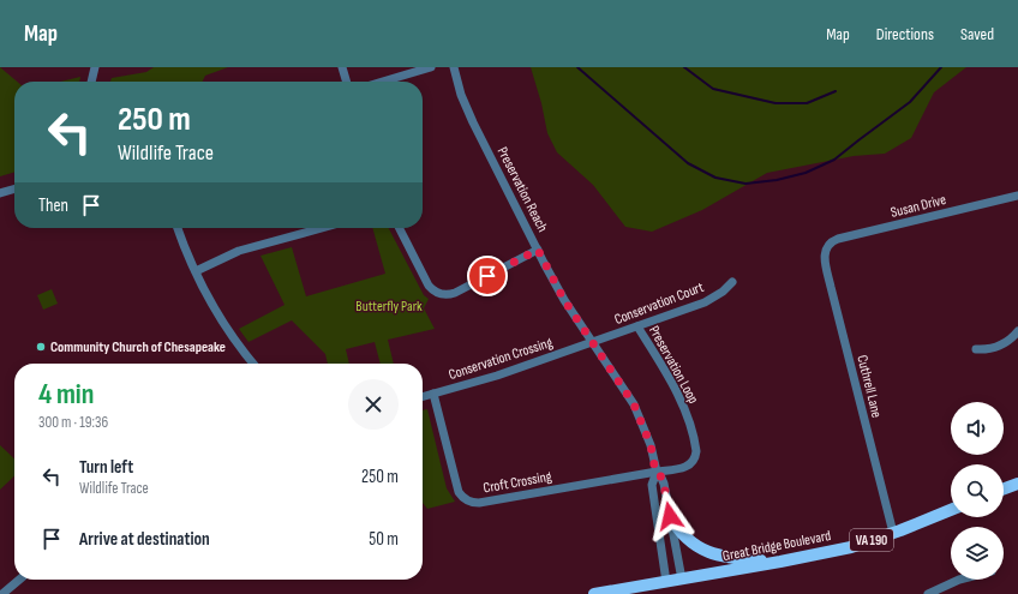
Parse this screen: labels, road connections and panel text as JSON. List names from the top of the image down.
{
  "streets": {
    "main road": ["VA 190", "Great Bridge Boulevard"],
    "street": [
      "Preservation Reach",
      "Susan Drive",
      "Conservation Court",
      "Conservation Crossing",
      "Preservation Loop",
      "Cuthrell Lane",
      "Croft Crossing"
    ]
  },
  "crossings": [
    ["Preservation Reach", "Conservation Court"],
    ["Preservation Reach", "Conservation Crossing"],
    ["Preservation Reach", "Preservation Loop"],
    ["Preservation Reach", "Croft Crossing"],
    ["Preservation Reach", "Great Bridge Boulevard"],
    ["Susan Drive", "Cuthrell Lane"],
    ["Conservation Court", "Conservation Crossing"],
    ["Conservation Court", "Preservation Loop"],
    ["Conservation Crossing", "Croft Crossing"],
    ["Preservation Loop", "Croft Crossing"],
    ["Cuthrell Lane", "Great Bridge Boulevard"]
  ],
  "parks": ["Butterfly Park"],
  "places": ["Community Church of Chesapeake"],
  "page": {
    "header": "Map",
    "nav": ["Map", "Directions", "Saved"],
    "turn": ["250 m", "Wildlife Trace"],
    "then": "Then",
    "heading": ["4 min", "300 m · 19:36"],
    "list": [
      {
        "name": "Turn left",
        "note": "Wildlife Trace",
        "value": "250 m"
      },
      {
        "name": "Arrive at destination",
        "value": "50 m"
      }
    ]
  }
}
